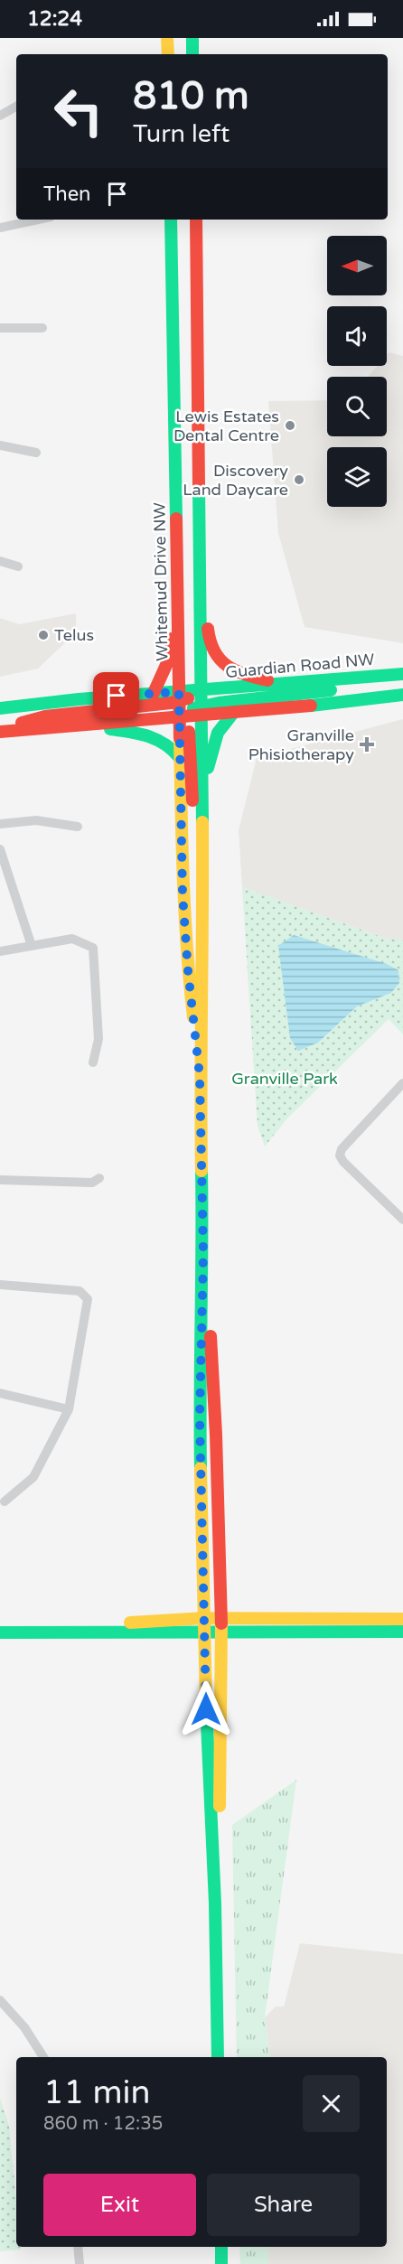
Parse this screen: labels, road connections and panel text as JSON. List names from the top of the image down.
{
  "streets": {
    "main road": ["Whitemud Drive NW", "Guardian Road NW"]
  },
  "crossings": [
    ["Whitemud Drive NW", "Guardian Road NW"]
  ],
  "parks": ["Granville Park"],
  "places": {
    "other": ["Lewis Estates Dental Centre", "Discovery Land Daycare", "Telus"],
    "health": ["Granville Phisiotherapy"]
  },
  "north": "left",
  "page": {
    "status": "12:24",
    "turn": ["810 m", "Turn left"],
    "then": "Then",
    "heading": ["11 min", "860 m · 12:35"],
    "buttons": ["Exit", "Share"]
  }
}
